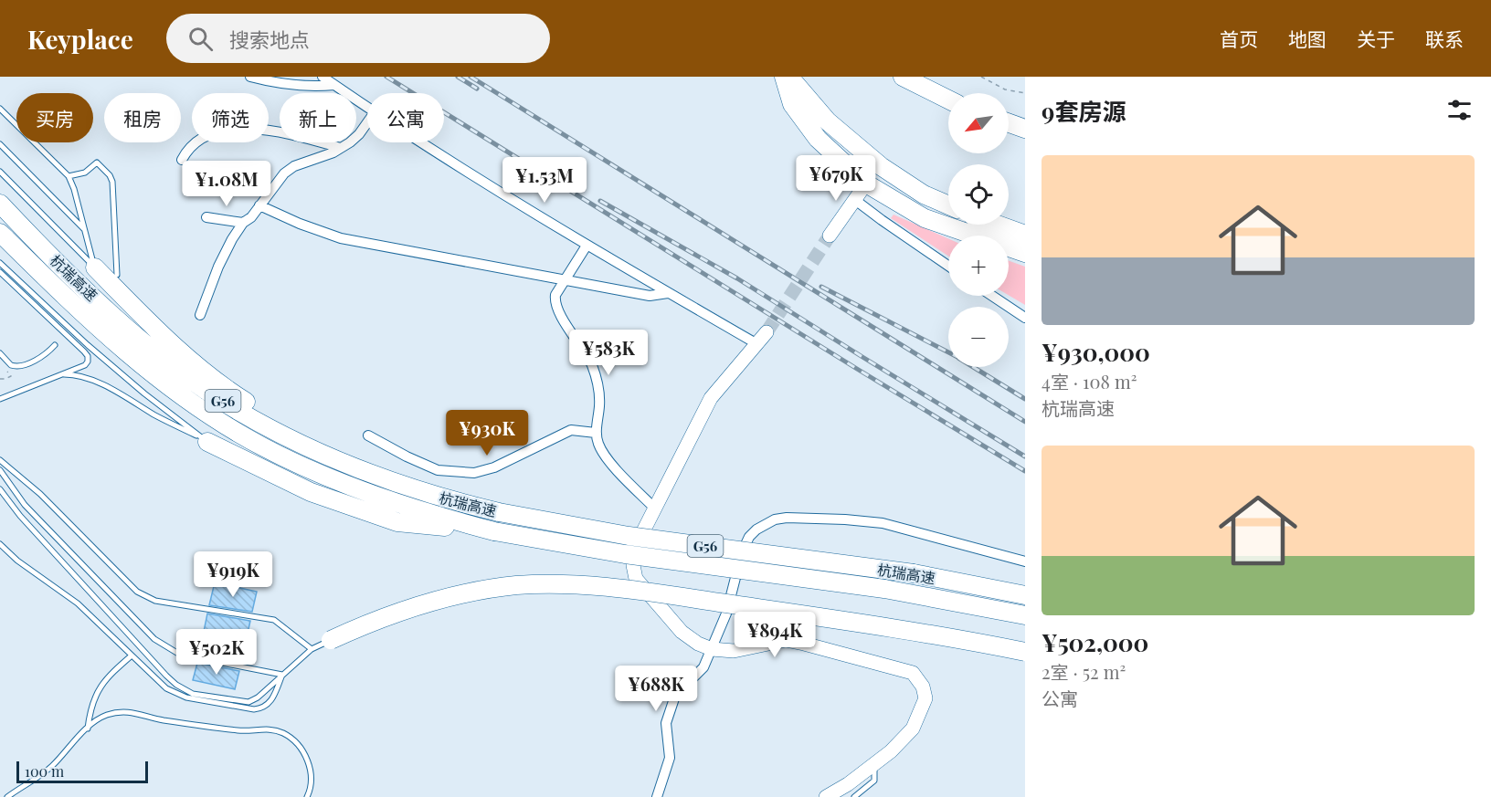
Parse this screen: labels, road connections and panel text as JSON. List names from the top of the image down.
{
  "streets": {
    "highway": ["杭瑞高速", "G56"]
  },
  "scale_bar": "100 m",
  "north": "bottom left",
  "page": {
    "header": "Keyplace",
    "search": "搜索地点",
    "nav": [
      "首页",
      "地图",
      "关于",
      "联系"
    ],
    "heading": "9套房源",
    "map_buttons": ["+", "−"],
    "chip": [
      "买房",
      "租房",
      "筛选",
      "新上",
      "公寓"
    ],
    "list": [
      {
        "name": "¥930,000",
        "note": "4室 · 108 m² · 杭瑞高速"
      },
      {
        "name": "¥502,000",
        "note": "2室 · 52 m² · 公寓"
      }
    ],
    "price": [
      "¥679K",
      "¥1.53M",
      "¥1.08M",
      "¥583K",
      "¥930K",
      "¥919K",
      "¥894K",
      "¥502K",
      "¥688K"
    ],
    "scale": "100 m"
  }
}
